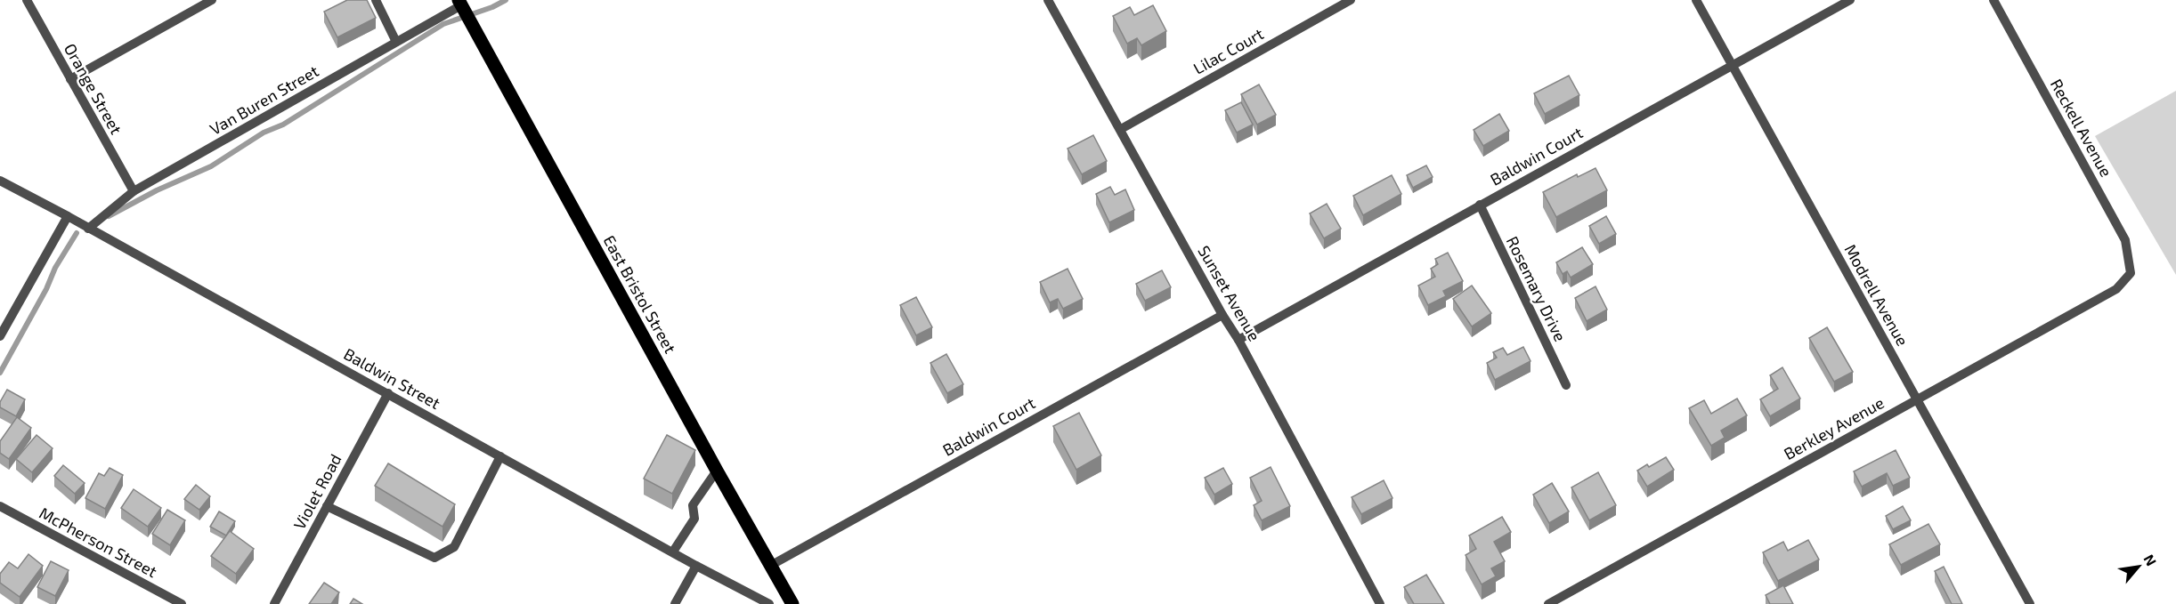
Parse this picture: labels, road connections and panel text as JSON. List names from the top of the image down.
{
  "streets": {
    "main road": ["East Bristol Street"],
    "street": [
      "Lilac Court",
      "Orange Street",
      "Van Buren Street",
      "Reckell Avenue",
      "Baldwin Court",
      "Rosemary Drive",
      "Sunset Avenue",
      "Modrell Avenue",
      "Baldwin Street",
      "Berkley Avenue",
      "Violet Road",
      "McPherson Street"
    ]
  },
  "crossings": [
    ["Lilac Court", "Sunset Avenue"],
    ["Orange Street", "Van Buren Street"],
    ["Van Buren Street", "East Bristol Street"],
    ["Van Buren Street", "Baldwin Street"],
    ["Reckell Avenue", "Berkley Avenue"],
    ["Baldwin Court", "Rosemary Drive"],
    ["Baldwin Court", "Sunset Avenue"],
    ["Baldwin Court", "East Bristol Street"],
    ["Baldwin Court", "Modrell Avenue"],
    ["Modrell Avenue", "Berkley Avenue"],
    ["Baldwin Street", "Violet Road"]
  ],
  "north": "top right"
}
